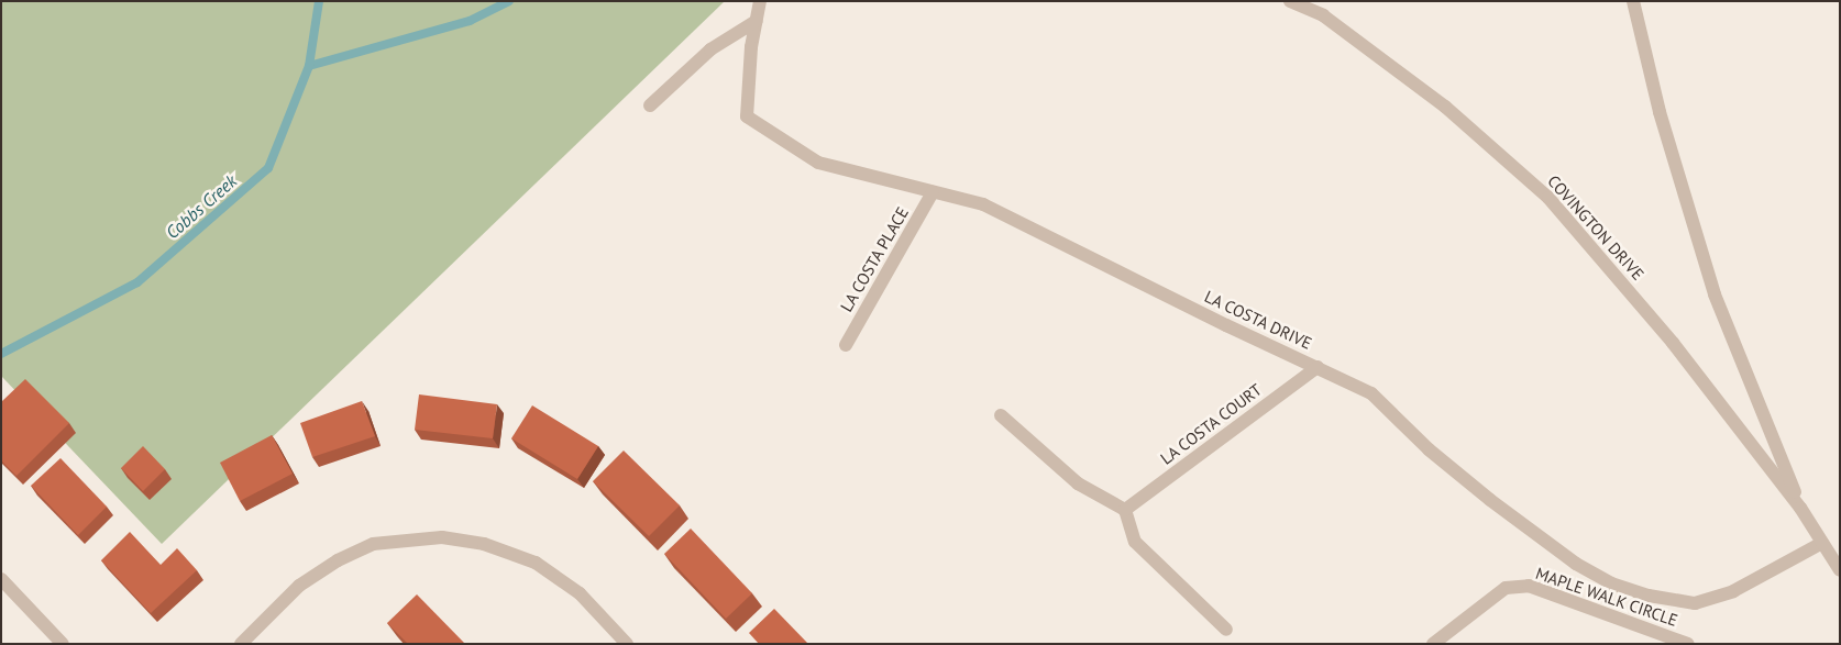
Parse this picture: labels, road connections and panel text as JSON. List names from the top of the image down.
{
  "streets": {
    "street": [
      "COVINGTON DRIVE",
      "LA COSTA PLACE",
      "LA COSTA DRIVE",
      "LA COSTA COURT",
      "MAPLE WALK CIRCLE"
    ]
  },
  "crossings": [
    ["COVINGTON DRIVE", "LA COSTA DRIVE"],
    ["LA COSTA PLACE", "LA COSTA DRIVE"],
    ["LA COSTA DRIVE", "LA COSTA COURT"]
  ],
  "water": ["Cobbs Creek"]
}
